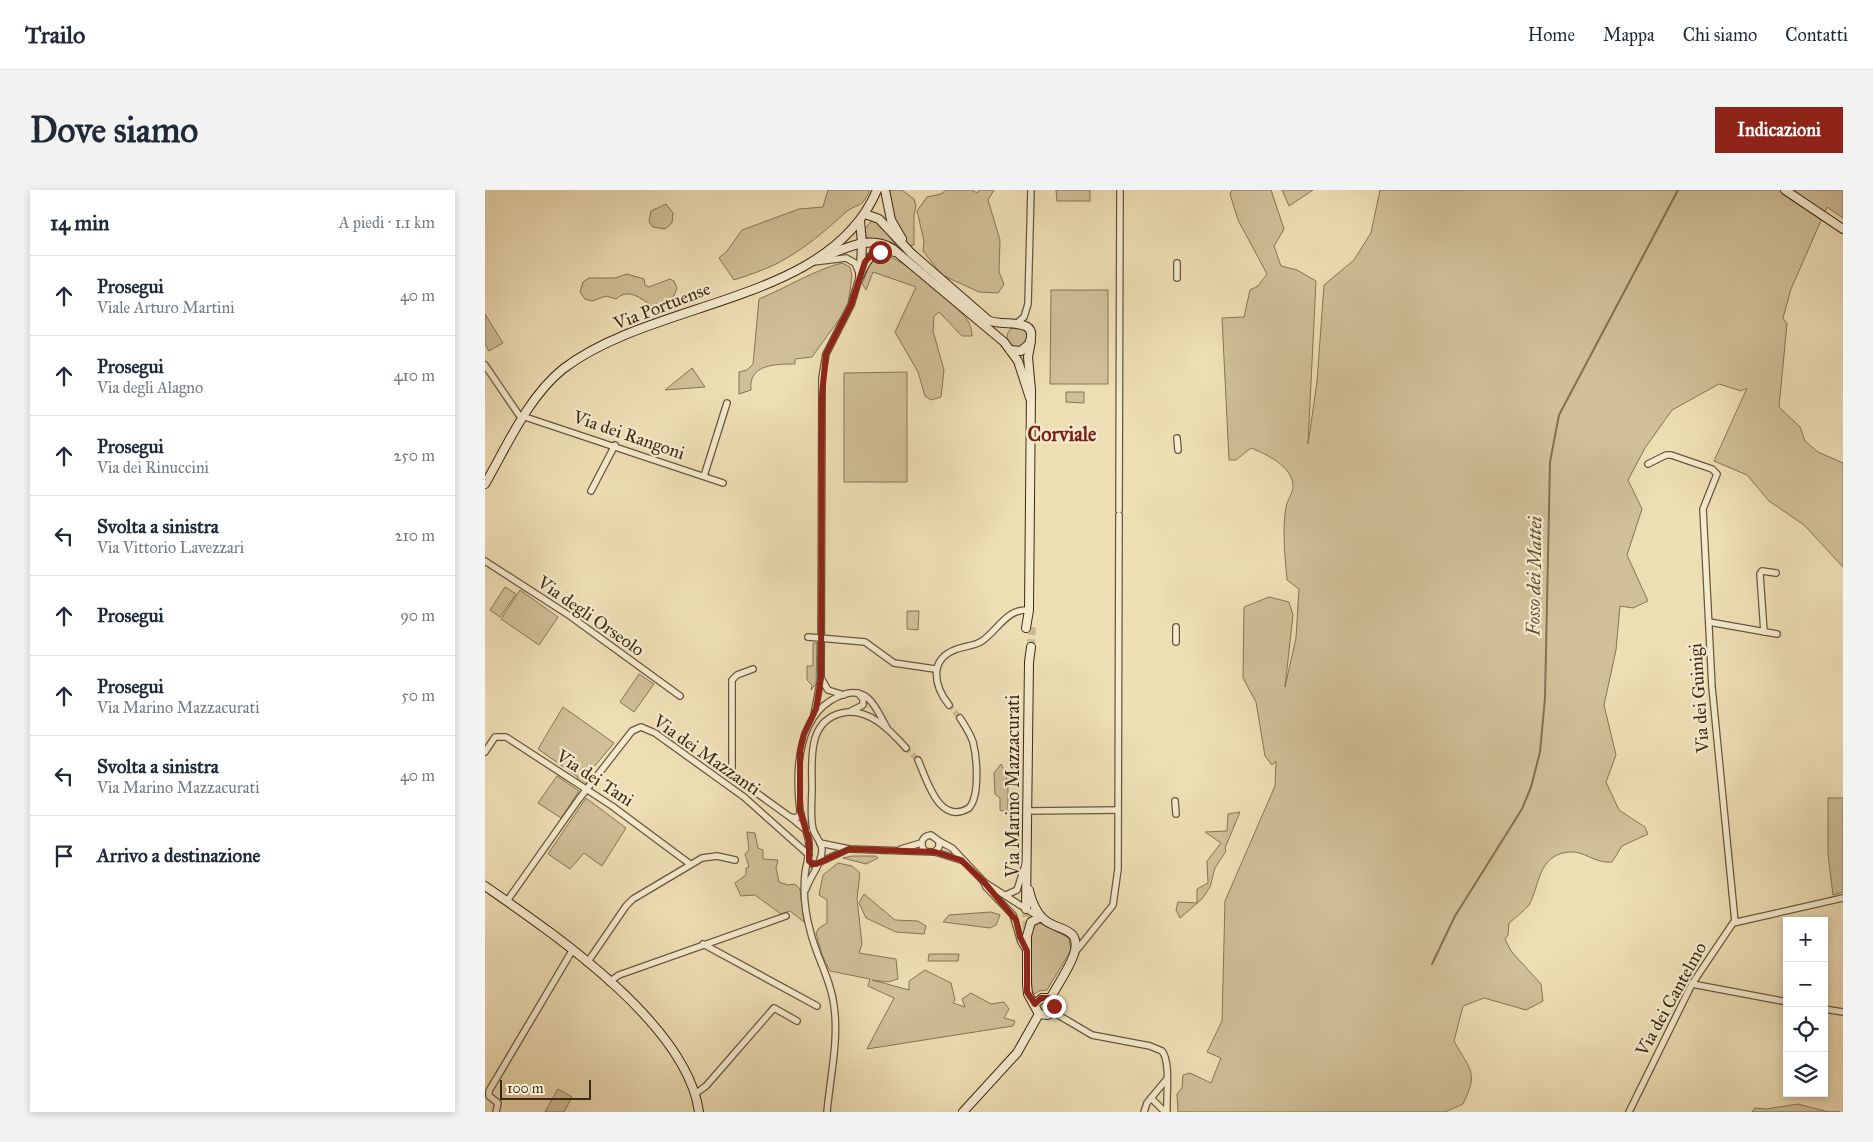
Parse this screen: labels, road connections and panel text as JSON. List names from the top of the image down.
{
  "streets": {
    "street": [
      "Via Portuense",
      "Via dei Rangoni",
      "Via degli Orseolo",
      "Via dei Guinigi",
      "Via dei Mazzanti",
      "Via dei Tani",
      "Via Marino Mazzacurati",
      "Via dei Cantelmo"
    ]
  },
  "crossings": [
    ["Via Portuense", "Via dei Rangoni"],
    ["Via dei Guinigi", "Via dei Cantelmo"],
    ["Via dei Mazzanti", "Via dei Tani"]
  ],
  "districts": ["Corviale"],
  "water": ["Fosso dei Mattei"],
  "scale_bar": "100 m",
  "page": {
    "header": "Trailo",
    "nav": [
      "Home",
      "Mappa",
      "Chi siamo",
      "Contatti"
    ],
    "buttons": "Indicazioni",
    "title": "Dove siamo",
    "heading": ["14 min", "A piedi · 1.1 km"],
    "list": [
      ["Prosegui", "Viale Arturo Martini", "40 m"],
      ["Prosegui", "Via degli Alagno", "410 m"],
      ["Prosegui", "Via dei Rinuccini", "250 m"],
      ["Svolta a sinistra", "Via Vittorio Lavezzari", "210 m"],
      ["Prosegui", "90 m"],
      ["Prosegui", "Via Marino Mazzacurati", "50 m"],
      ["Svolta a sinistra", "Via Marino Mazzacurati", "40 m"],
      "Arrivo a destinazione"
    ],
    "map_buttons": ["+", "−"],
    "scale": "100 m"
  }
}
